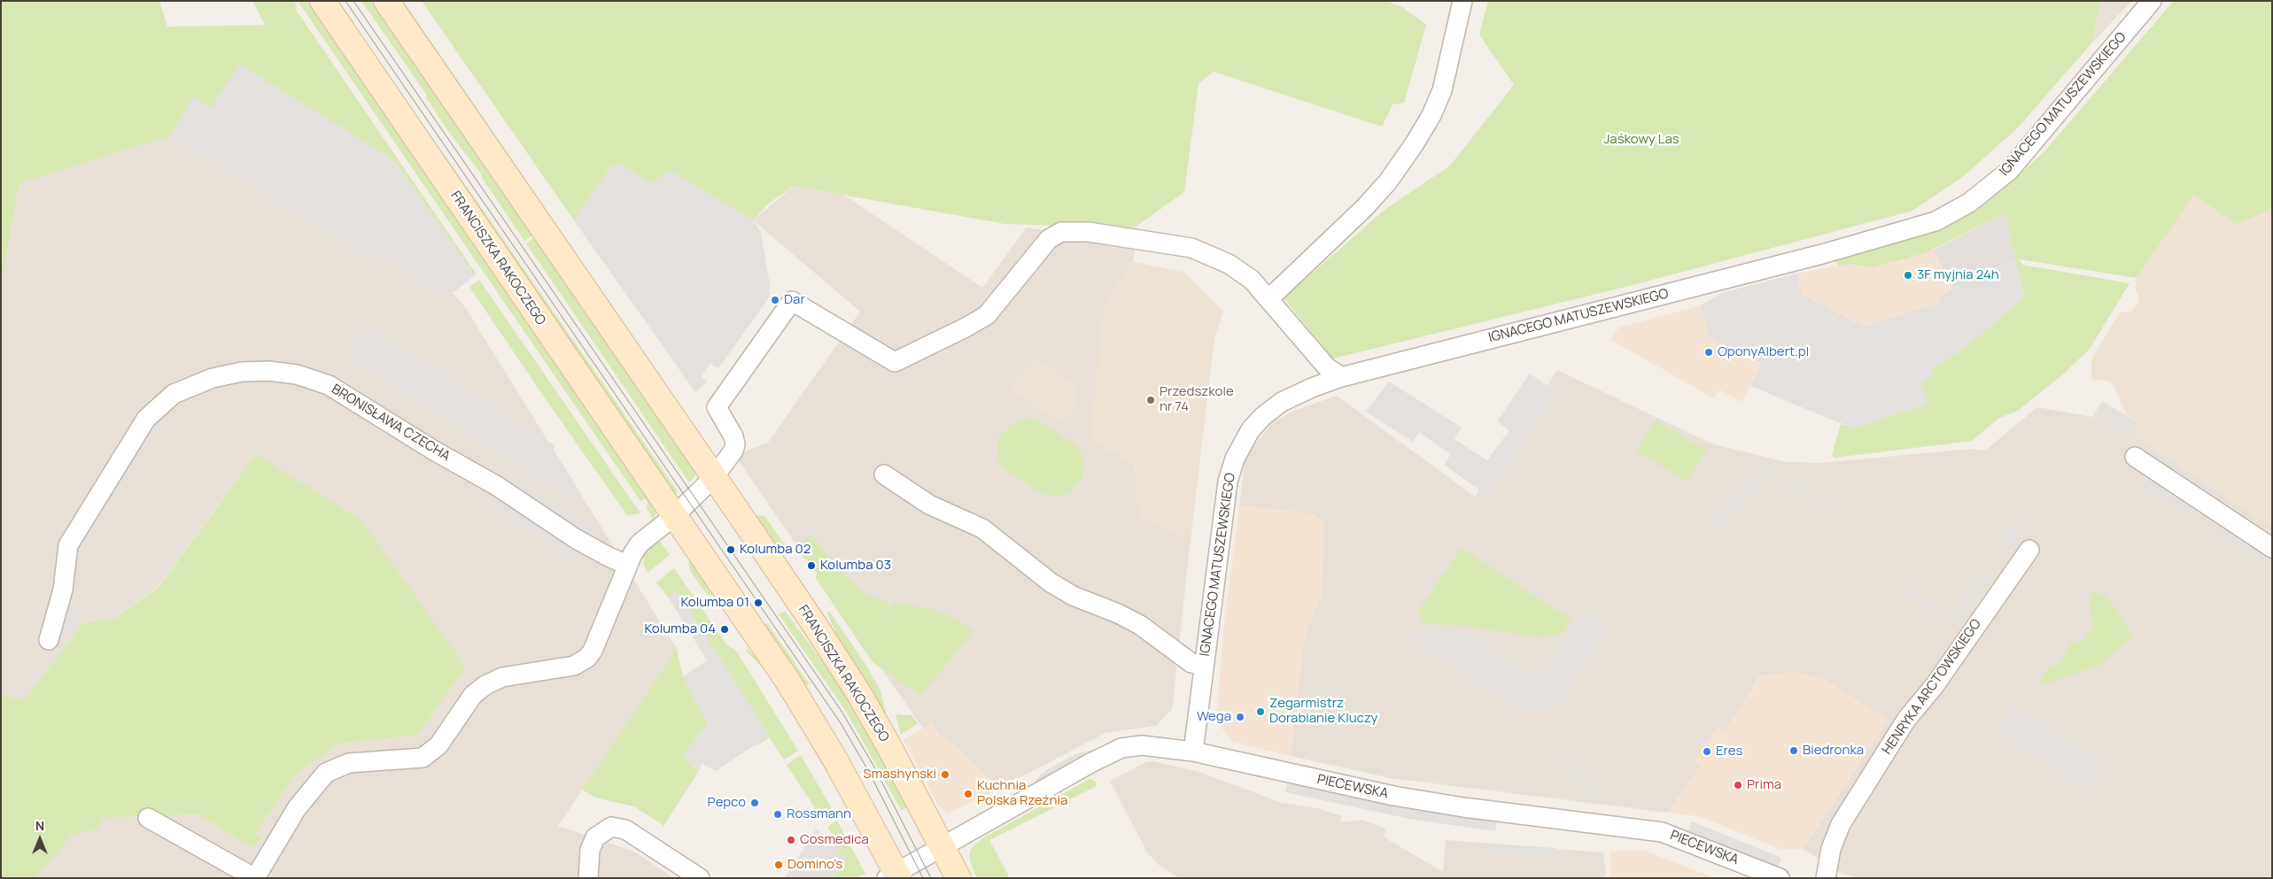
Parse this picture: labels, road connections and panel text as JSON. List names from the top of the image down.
{
  "streets": {
    "main road": ["FRANCISZKA RAKOCZEGO"],
    "street": [
      "IGNACEGO MATUSZEWSKIEGO",
      "BRONISŁAWA CZECHA",
      "HENRYKA ARCTOWSKIEGO",
      "PIECEWSKA"
    ]
  },
  "crossings": [
    ["IGNACEGO MATUSZEWSKIEGO", "PIECEWSKA"],
    ["FRANCISZKA RAKOCZEGO", "PIECEWSKA"]
  ],
  "parks": ["Jaśkowy Las"],
  "places": [
    "3F myjnia 24h",
    "Dar",
    "OponyAlbert.pl",
    "Przedszkole nr 74",
    "Kolumba 02",
    "Kolumba 03",
    "Kolumba 01",
    "Kolumba 04",
    "Zegarmistrz Dorabianie Kluczy",
    "Wega",
    "Biedronka",
    "Eres",
    "Smashynski",
    "Prima",
    "Kuchnia Polska Rzeźnia",
    "Pepco",
    "Rossmann",
    "Cosmedica",
    "Domino's"
  ],
  "north": "top"
}
